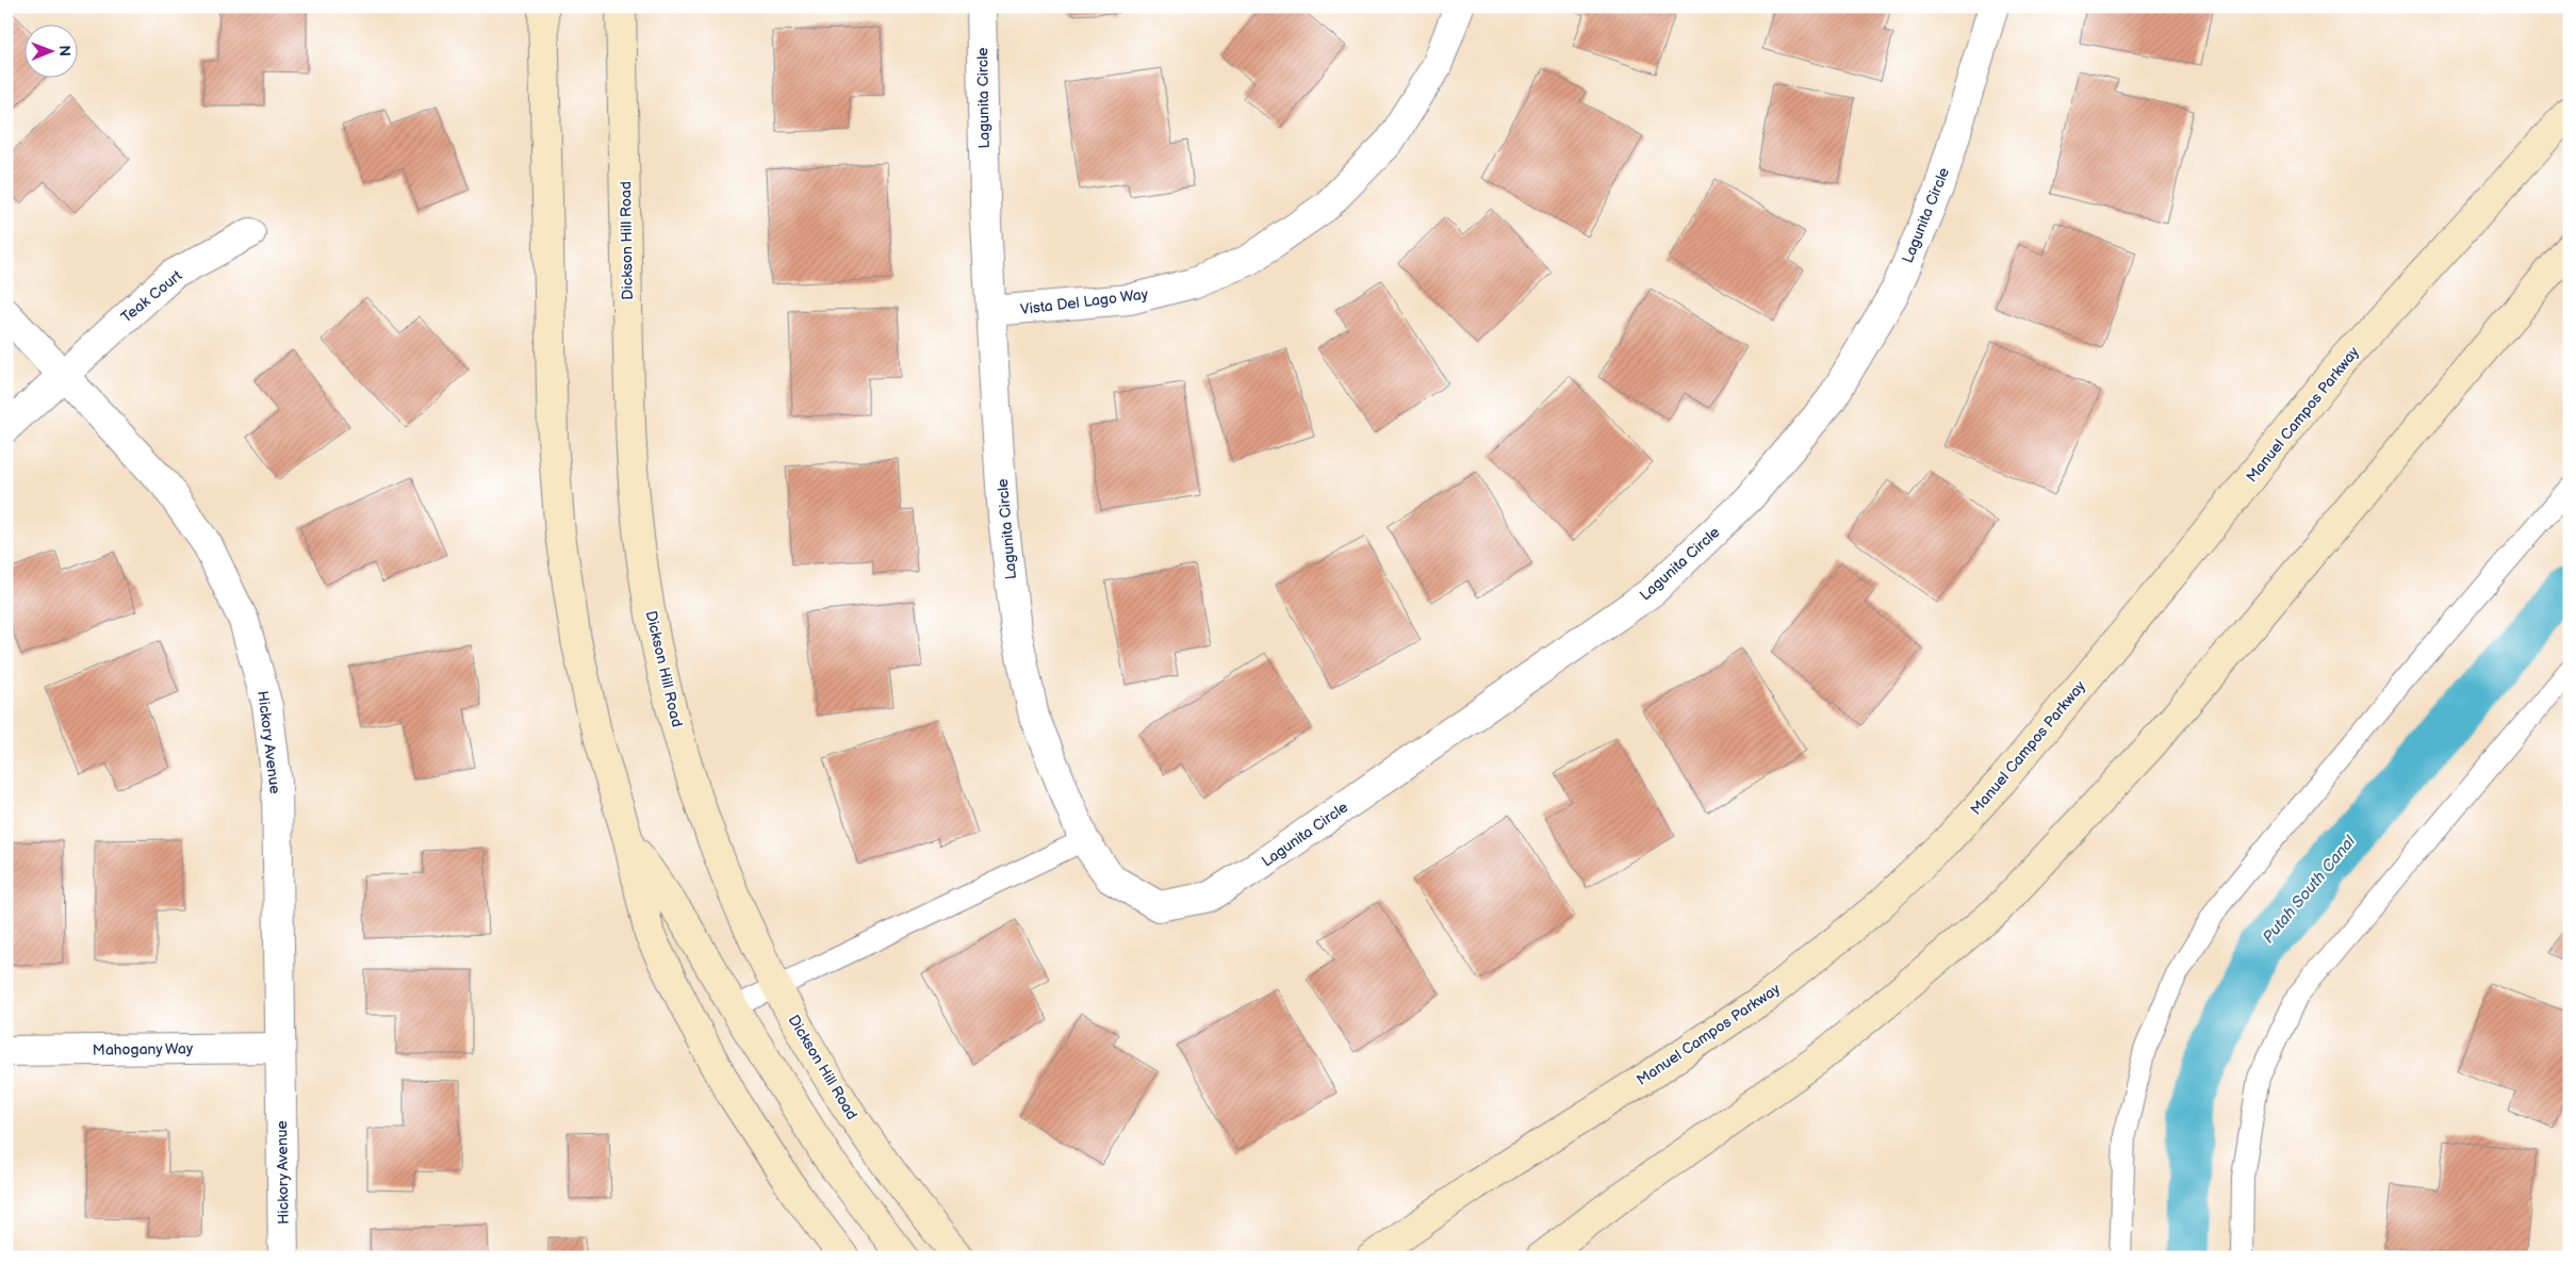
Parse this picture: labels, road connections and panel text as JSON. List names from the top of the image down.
{
  "streets": {
    "street": [
      "Lagunita Circle",
      "Dickson Hill Road",
      "Teak Court",
      "Vista Del Lago Way",
      "Manuel Campos Parkway",
      "Hickory Avenue",
      "Mahogany Way"
    ]
  },
  "crossings": [
    ["Lagunita Circle", "Vista Del Lago Way"],
    ["Teak Court", "Hickory Avenue"],
    ["Hickory Avenue", "Mahogany Way"]
  ],
  "water": ["Putah South Canal"],
  "north": "right"
}
